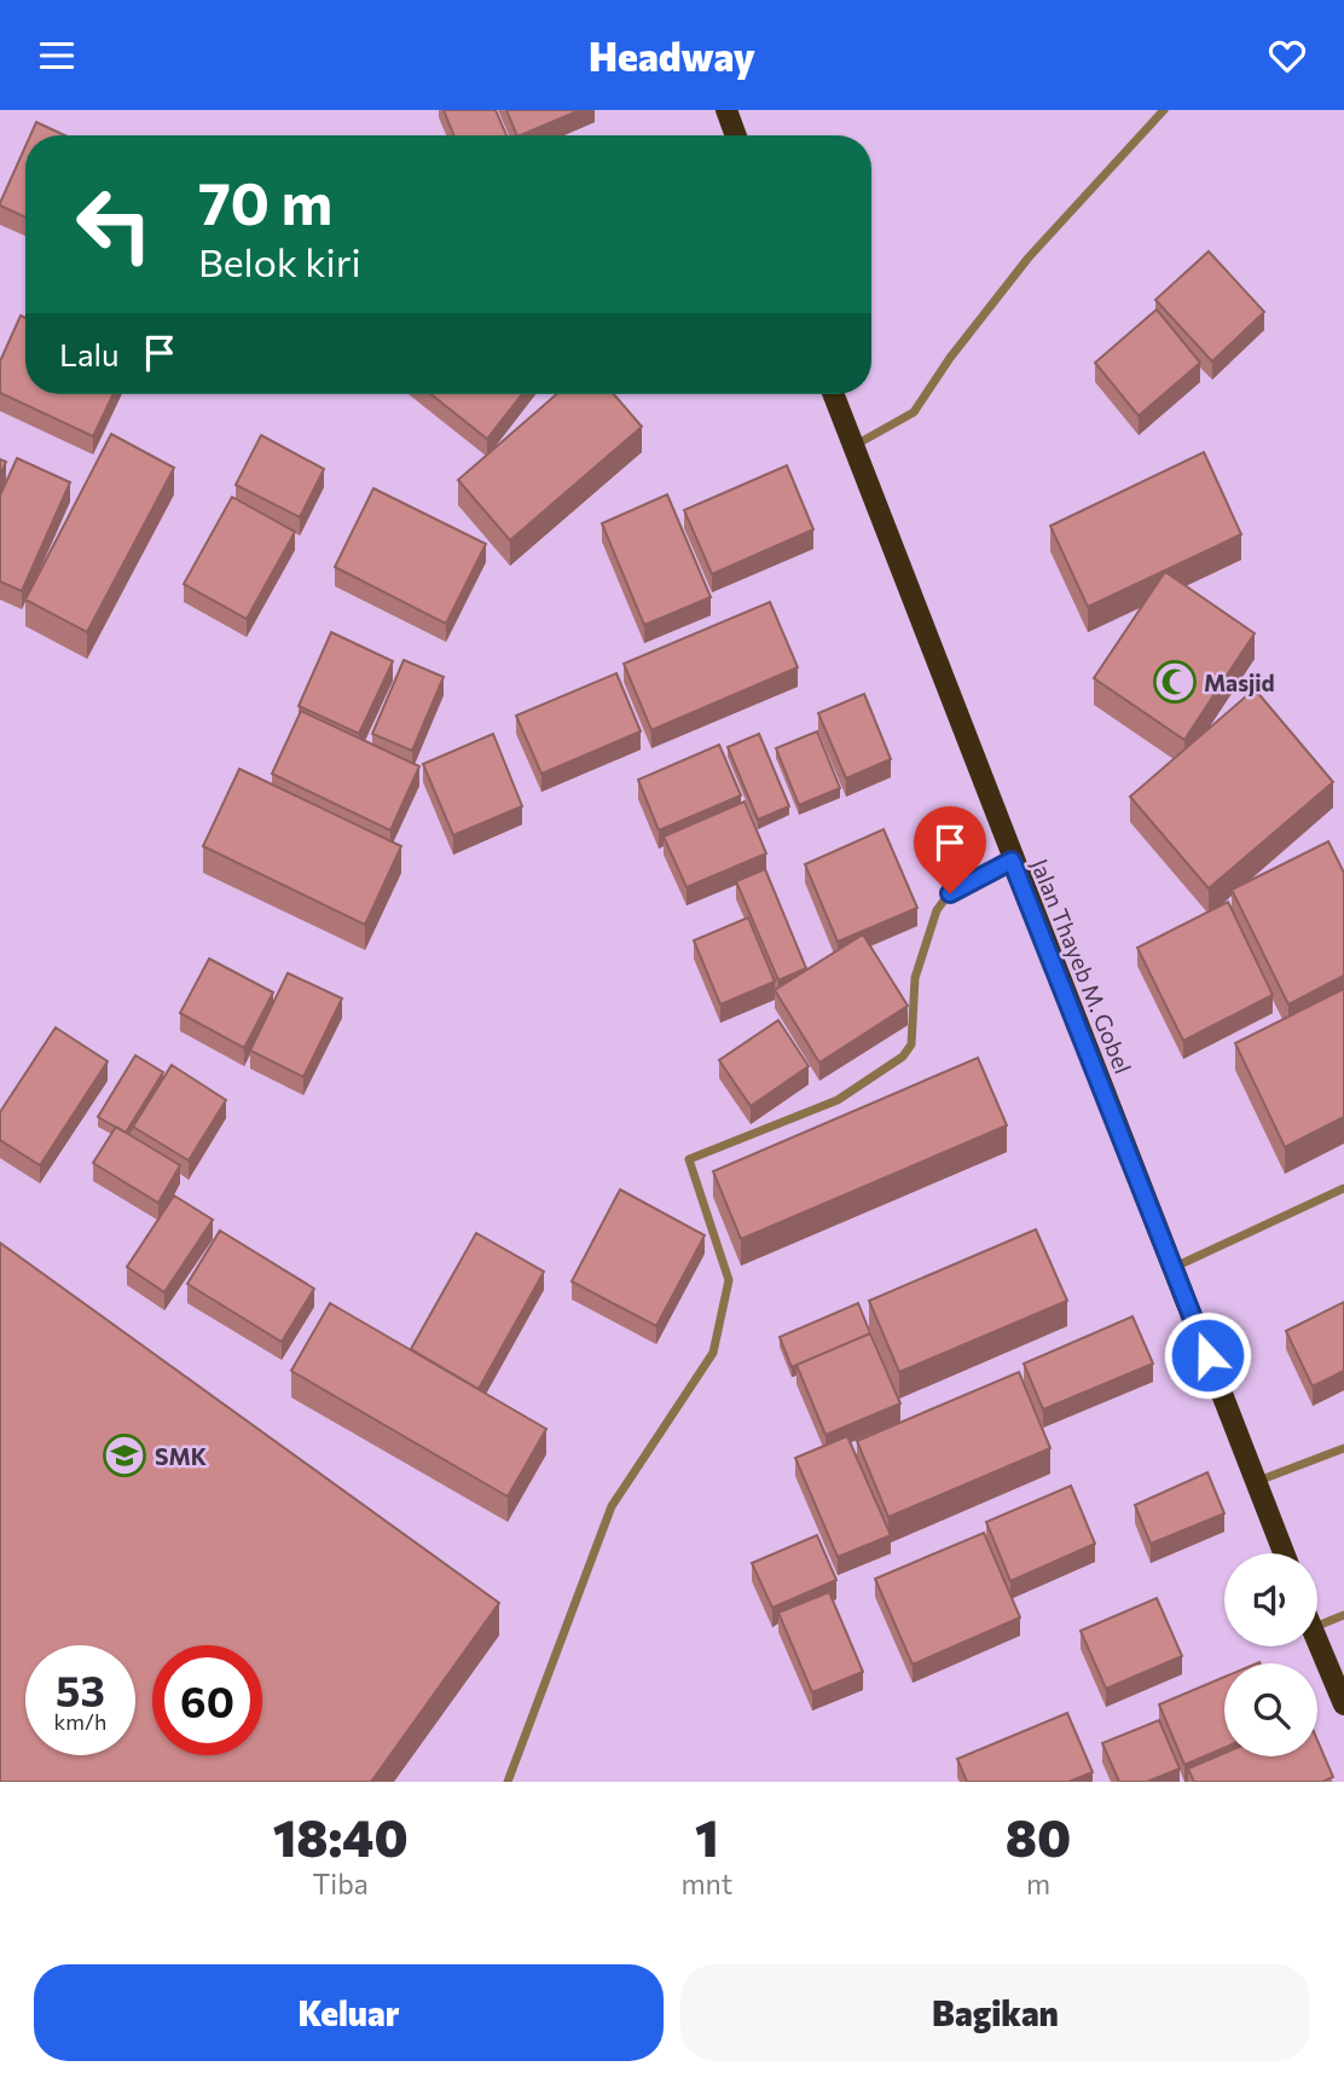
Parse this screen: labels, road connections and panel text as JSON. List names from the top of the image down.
{
  "streets": {
    "main road": ["Jalan Thayeb M. Gobel"]
  },
  "places": {
    "mosque": ["Masjid"],
    "school or university": ["SMK"]
  },
  "page": {
    "header": "Headway",
    "turn": ["70 m", "Belok kiri"],
    "then": "Lalu",
    "speed": "53 km/h",
    "limit": "60",
    "eta": [
      "18:40",
      "Tiba",
      "1",
      "mnt",
      "80",
      "m"
    ],
    "buttons": ["Keluar", "Bagikan"]
  }
}
